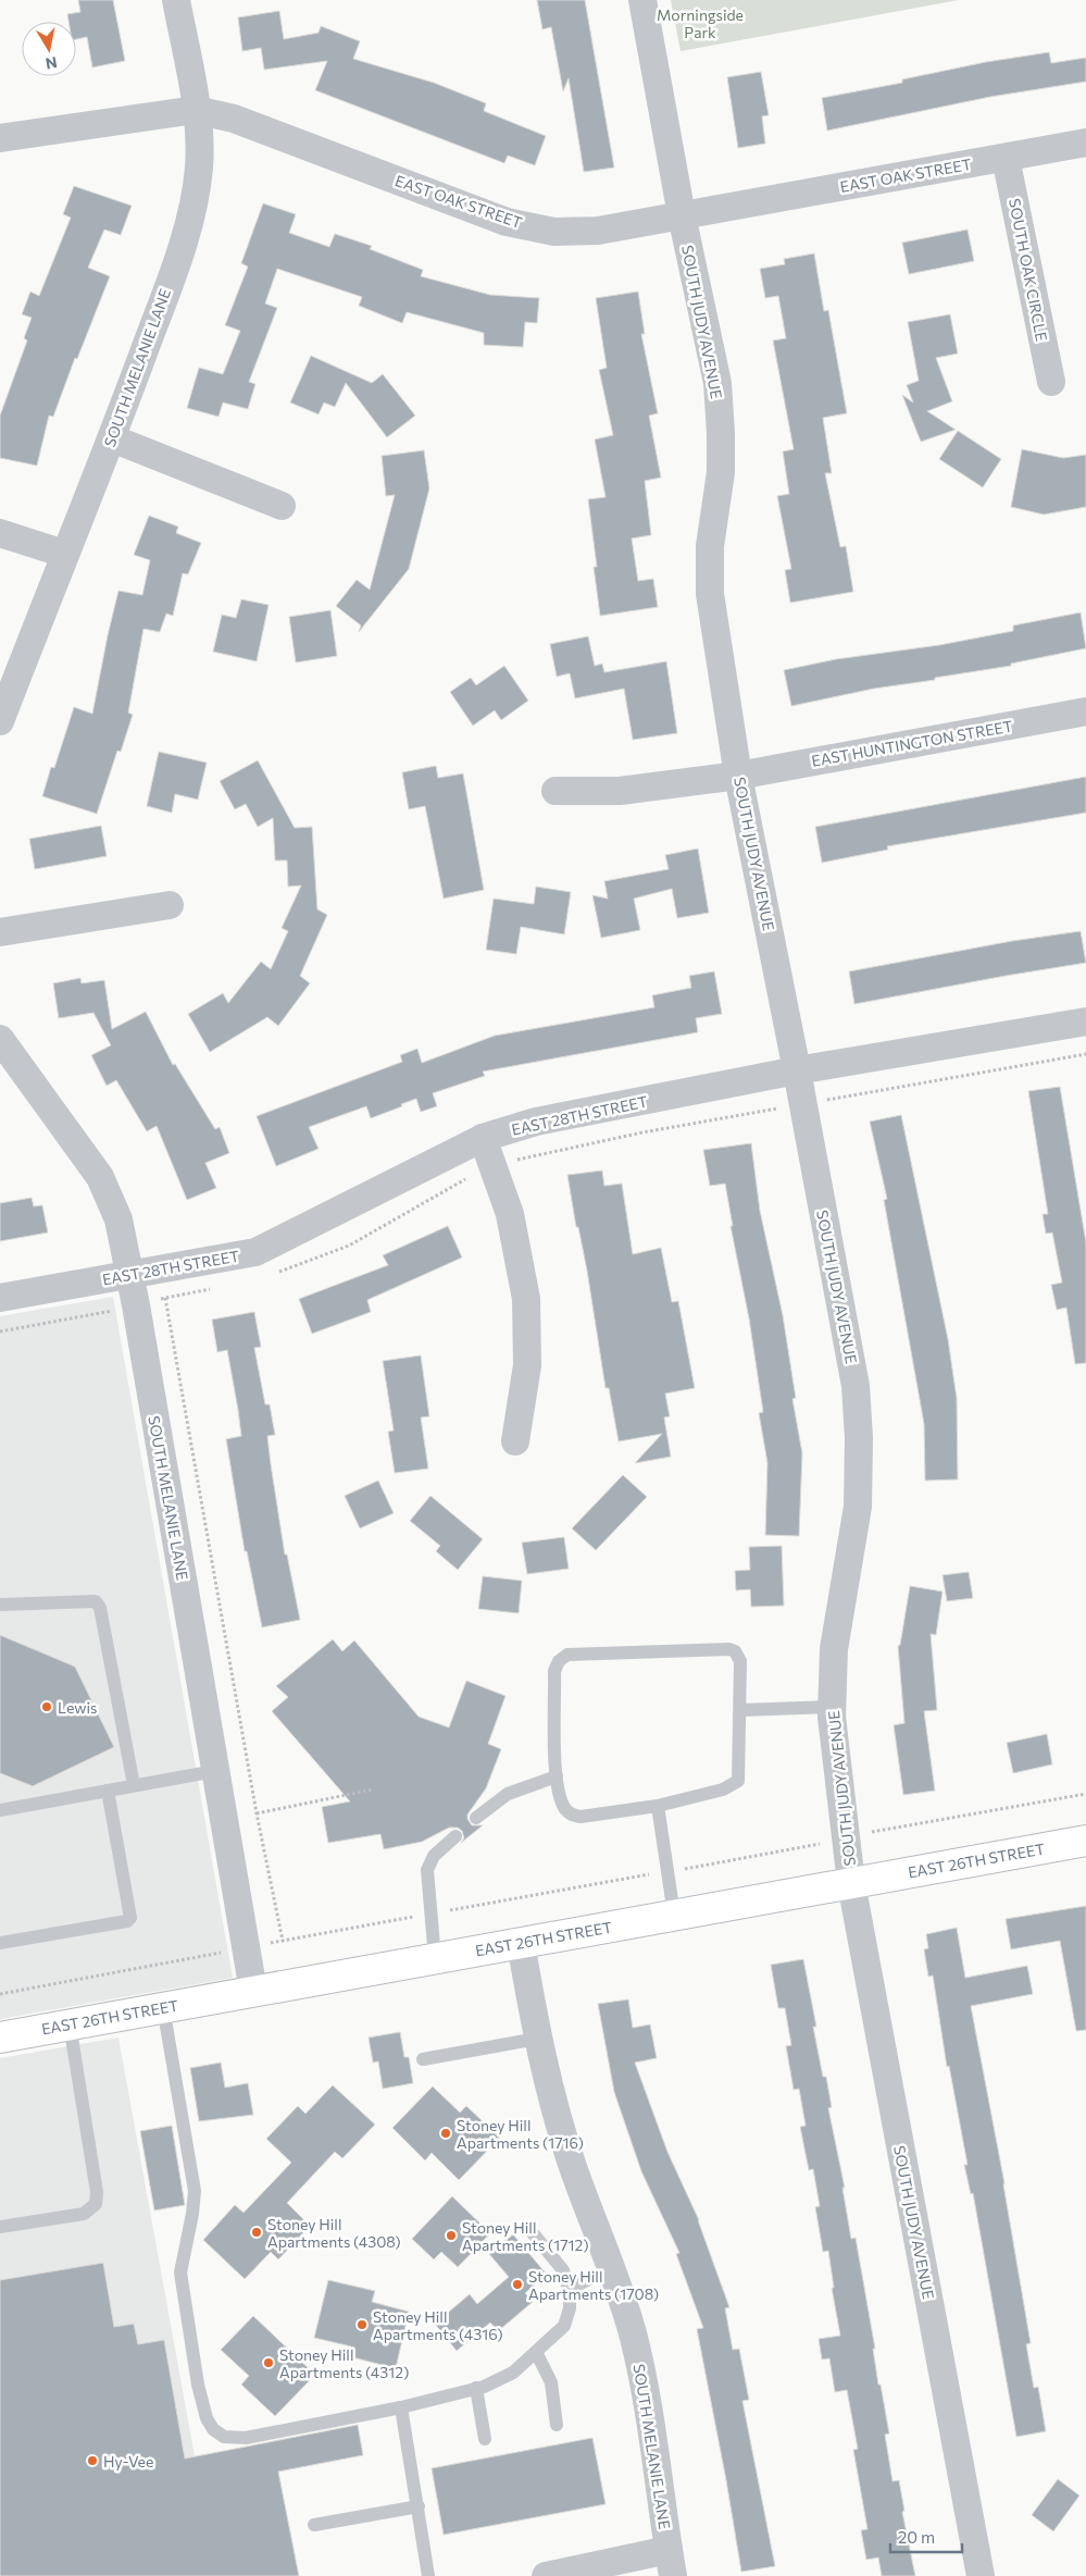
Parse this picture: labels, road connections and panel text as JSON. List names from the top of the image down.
{
  "streets": {
    "main road": ["EAST 26TH STREET"],
    "street": [
      "EAST OAK STREET",
      "SOUTH OAK CIRCLE",
      "SOUTH JUDY AVENUE",
      "SOUTH MELANIE LANE",
      "EAST HUNTINGTON STREET",
      "EAST 28TH STREET"
    ]
  },
  "crossings": [
    ["EAST OAK STREET", "SOUTH OAK CIRCLE"],
    ["EAST OAK STREET", "SOUTH JUDY AVENUE"],
    ["EAST OAK STREET", "SOUTH MELANIE LANE"],
    ["SOUTH JUDY AVENUE", "EAST HUNTINGTON STREET"],
    ["SOUTH JUDY AVENUE", "EAST 28TH STREET"],
    ["SOUTH JUDY AVENUE", "EAST 26TH STREET"],
    ["SOUTH MELANIE LANE", "EAST 28TH STREET"],
    ["SOUTH MELANIE LANE", "EAST 26TH STREET"]
  ],
  "parks": ["Morningside Park"],
  "places": [
    "Lewis",
    "Stoney Hill Apartments (1716)",
    "Stoney Hill Apartments (4308)",
    "Stoney Hill Apartments (1712)",
    "Stoney Hill Apartments (1708)",
    "Stoney Hill Apartments (4316)",
    "Stoney Hill Apartments (4312)",
    "Hy-Vee"
  ],
  "scale_bar": "20 m",
  "north": "bottom"
}
